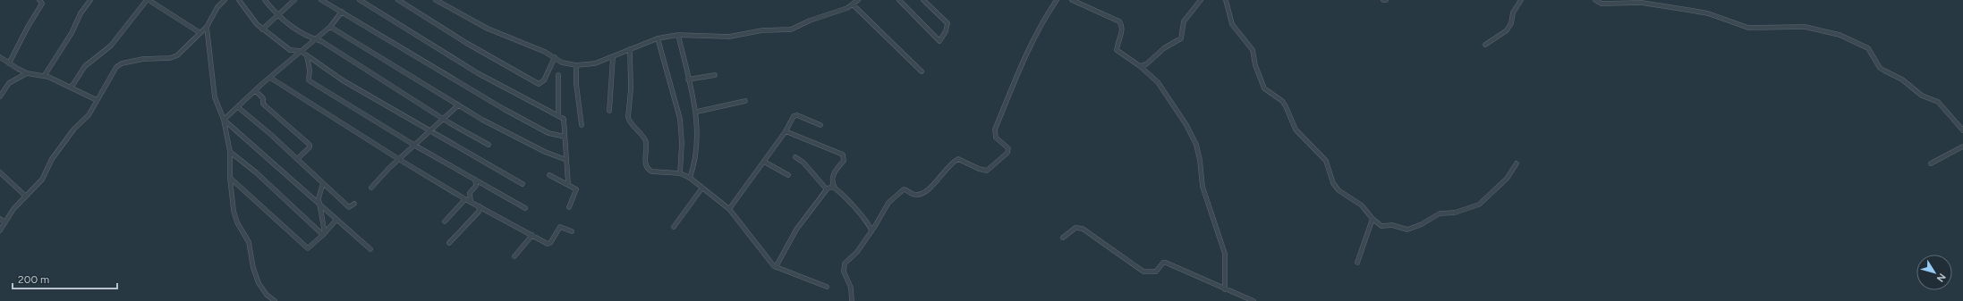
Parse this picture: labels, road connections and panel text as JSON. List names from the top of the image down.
{
  "scale_bar": "200 m",
  "north": "bottom right"
}
